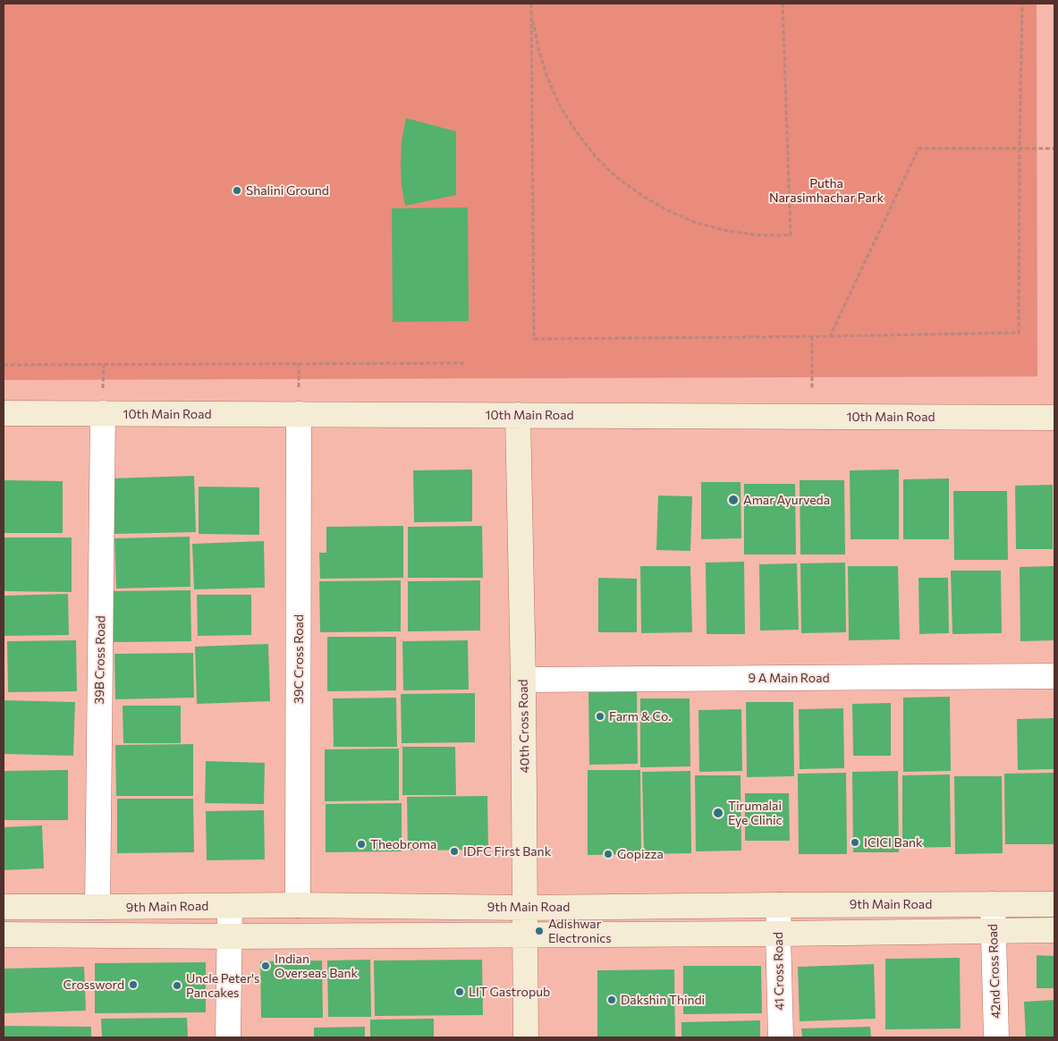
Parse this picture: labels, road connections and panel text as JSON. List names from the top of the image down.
{
  "streets": {
    "main road": ["10th Main Road", "40th Cross Road", "9th Main Road"],
    "street": [
      "39C Cross Road",
      "39B Cross Road",
      "9 A Main Road",
      "41 Cross Road",
      "42nd Cross Road"
    ]
  },
  "crossings": [
    ["10th Main Road", "39C Cross Road"],
    ["10th Main Road", "39B Cross Road"],
    ["10th Main Road", "40th Cross Road"],
    ["39C Cross Road", "9th Main Road"],
    ["39B Cross Road", "9th Main Road"],
    ["9 A Main Road", "40th Cross Road"],
    ["40th Cross Road", "9th Main Road"],
    ["9th Main Road", "41 Cross Road"],
    ["9th Main Road", "42nd Cross Road"]
  ],
  "parks": ["Putha Narasimhachar Park"],
  "places": [
    "Shalini Ground",
    "Amar Ayurveda",
    "Farm & Co.",
    "Tirumalai Eye Clinic",
    "ICICI Bank",
    "Theobroma",
    "IDFC First Bank",
    "Gopizza",
    "Adishwar Electronics",
    "Indian Overseas Bank",
    "Crossword",
    "Uncle Peter's Pancakes",
    "LIT Gastropub",
    "Dakshin Thindi"
  ]
}
